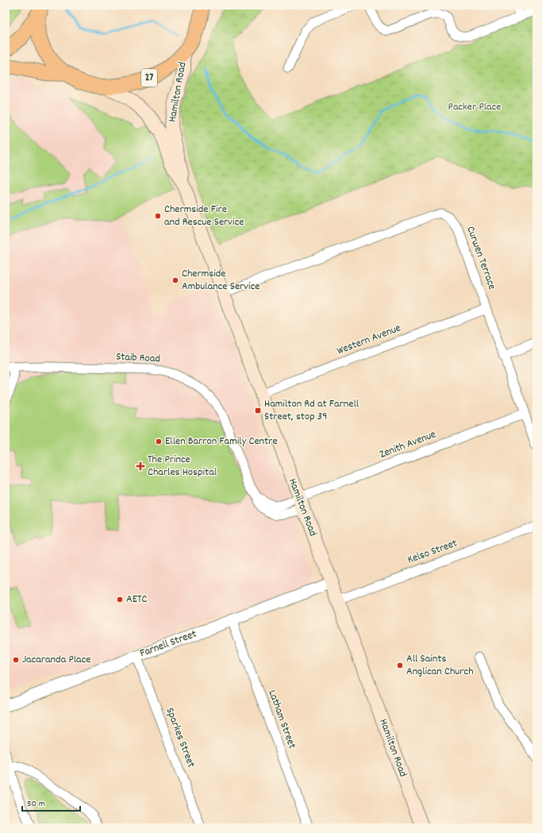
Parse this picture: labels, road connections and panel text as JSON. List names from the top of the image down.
{
  "streets": {
    "main road": ["27", "Hamilton Road"],
    "street": [
      "Curwen Terrace",
      "Western Avenue",
      "Staib Road",
      "Zenith Avenue",
      "Kelso Street",
      "Farnell Street",
      "Latham Street",
      "Sparkes Street"
    ]
  },
  "crossings": [
    ["27", "Hamilton Road"],
    ["Hamilton Road", "Curwen Terrace"],
    ["Hamilton Road", "Western Avenue"],
    ["Hamilton Road", "Staib Road"],
    ["Hamilton Road", "Zenith Avenue"],
    ["Hamilton Road", "Kelso Street"],
    ["Hamilton Road", "Farnell Street"],
    ["Curwen Terrace", "Western Avenue"],
    ["Curwen Terrace", "Zenith Avenue"],
    ["Staib Road", "Zenith Avenue"],
    ["Farnell Street", "Latham Street"],
    ["Farnell Street", "Sparkes Street"]
  ],
  "parks": ["Packer Place"],
  "places": {
    "other": [
      "Chermside Fire and Rescue Service",
      "Chermside Ambulance Service",
      "Ellen Barron Family Centre",
      "AETC",
      "Jacaranda Place",
      "All Saints Anglican Church"
    ],
    "transit": ["Hamilton Rd at Farnell Street, stop 39"],
    "health": ["The Prince Charles Hospital"]
  },
  "scale_bar": "50 m"
}
